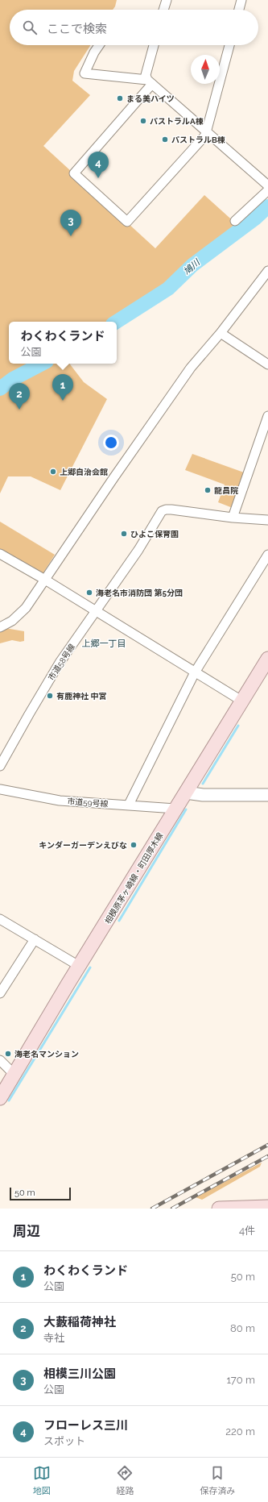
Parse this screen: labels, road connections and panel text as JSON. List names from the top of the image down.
{
  "streets": {
    "main road": ["相模原茅ヶ崎線・町田厚木線"],
    "street": ["市道58号線", "市道59号線"]
  },
  "crossings": [
    ["市道59号線", "相模原茅ヶ崎線・町田厚木線"]
  ],
  "districts": ["上郷一丁目"],
  "water": ["鳩川"],
  "places": [
    "まる美ハイツ",
    "パストラルA棟",
    "パストラルB棟",
    "上郷自治会館",
    "龍昌院",
    "ひよこ保育園",
    "海老名市消防団 第5分団",
    "有鹿神社 中宮",
    "キンダーガーデンえびな",
    "海老名マンション"
  ],
  "scale_bar": "50 m",
  "north": "top",
  "page": {
    "search": "ここで検索",
    "pins": [
      "4",
      "3",
      "1",
      "2"
    ],
    "popup": ["わくわくランド", "公園"],
    "scale": "50 m",
    "heading": ["周辺", "4件"],
    "list": [
      {
        "mark": "1",
        "name": "わくわくランド",
        "note": "公園",
        "value": "50 m"
      },
      {
        "mark": "2",
        "name": "大藪稲荷神社",
        "note": "寺社",
        "value": "80 m"
      },
      {
        "mark": "3",
        "name": "相模三川公園",
        "note": "公園",
        "value": "170 m"
      },
      {
        "mark": "4",
        "name": "フローレス三川",
        "note": "スポット",
        "value": "220 m"
      }
    ],
    "nav": ["地図", "経路", "保存済み"]
  }
}
